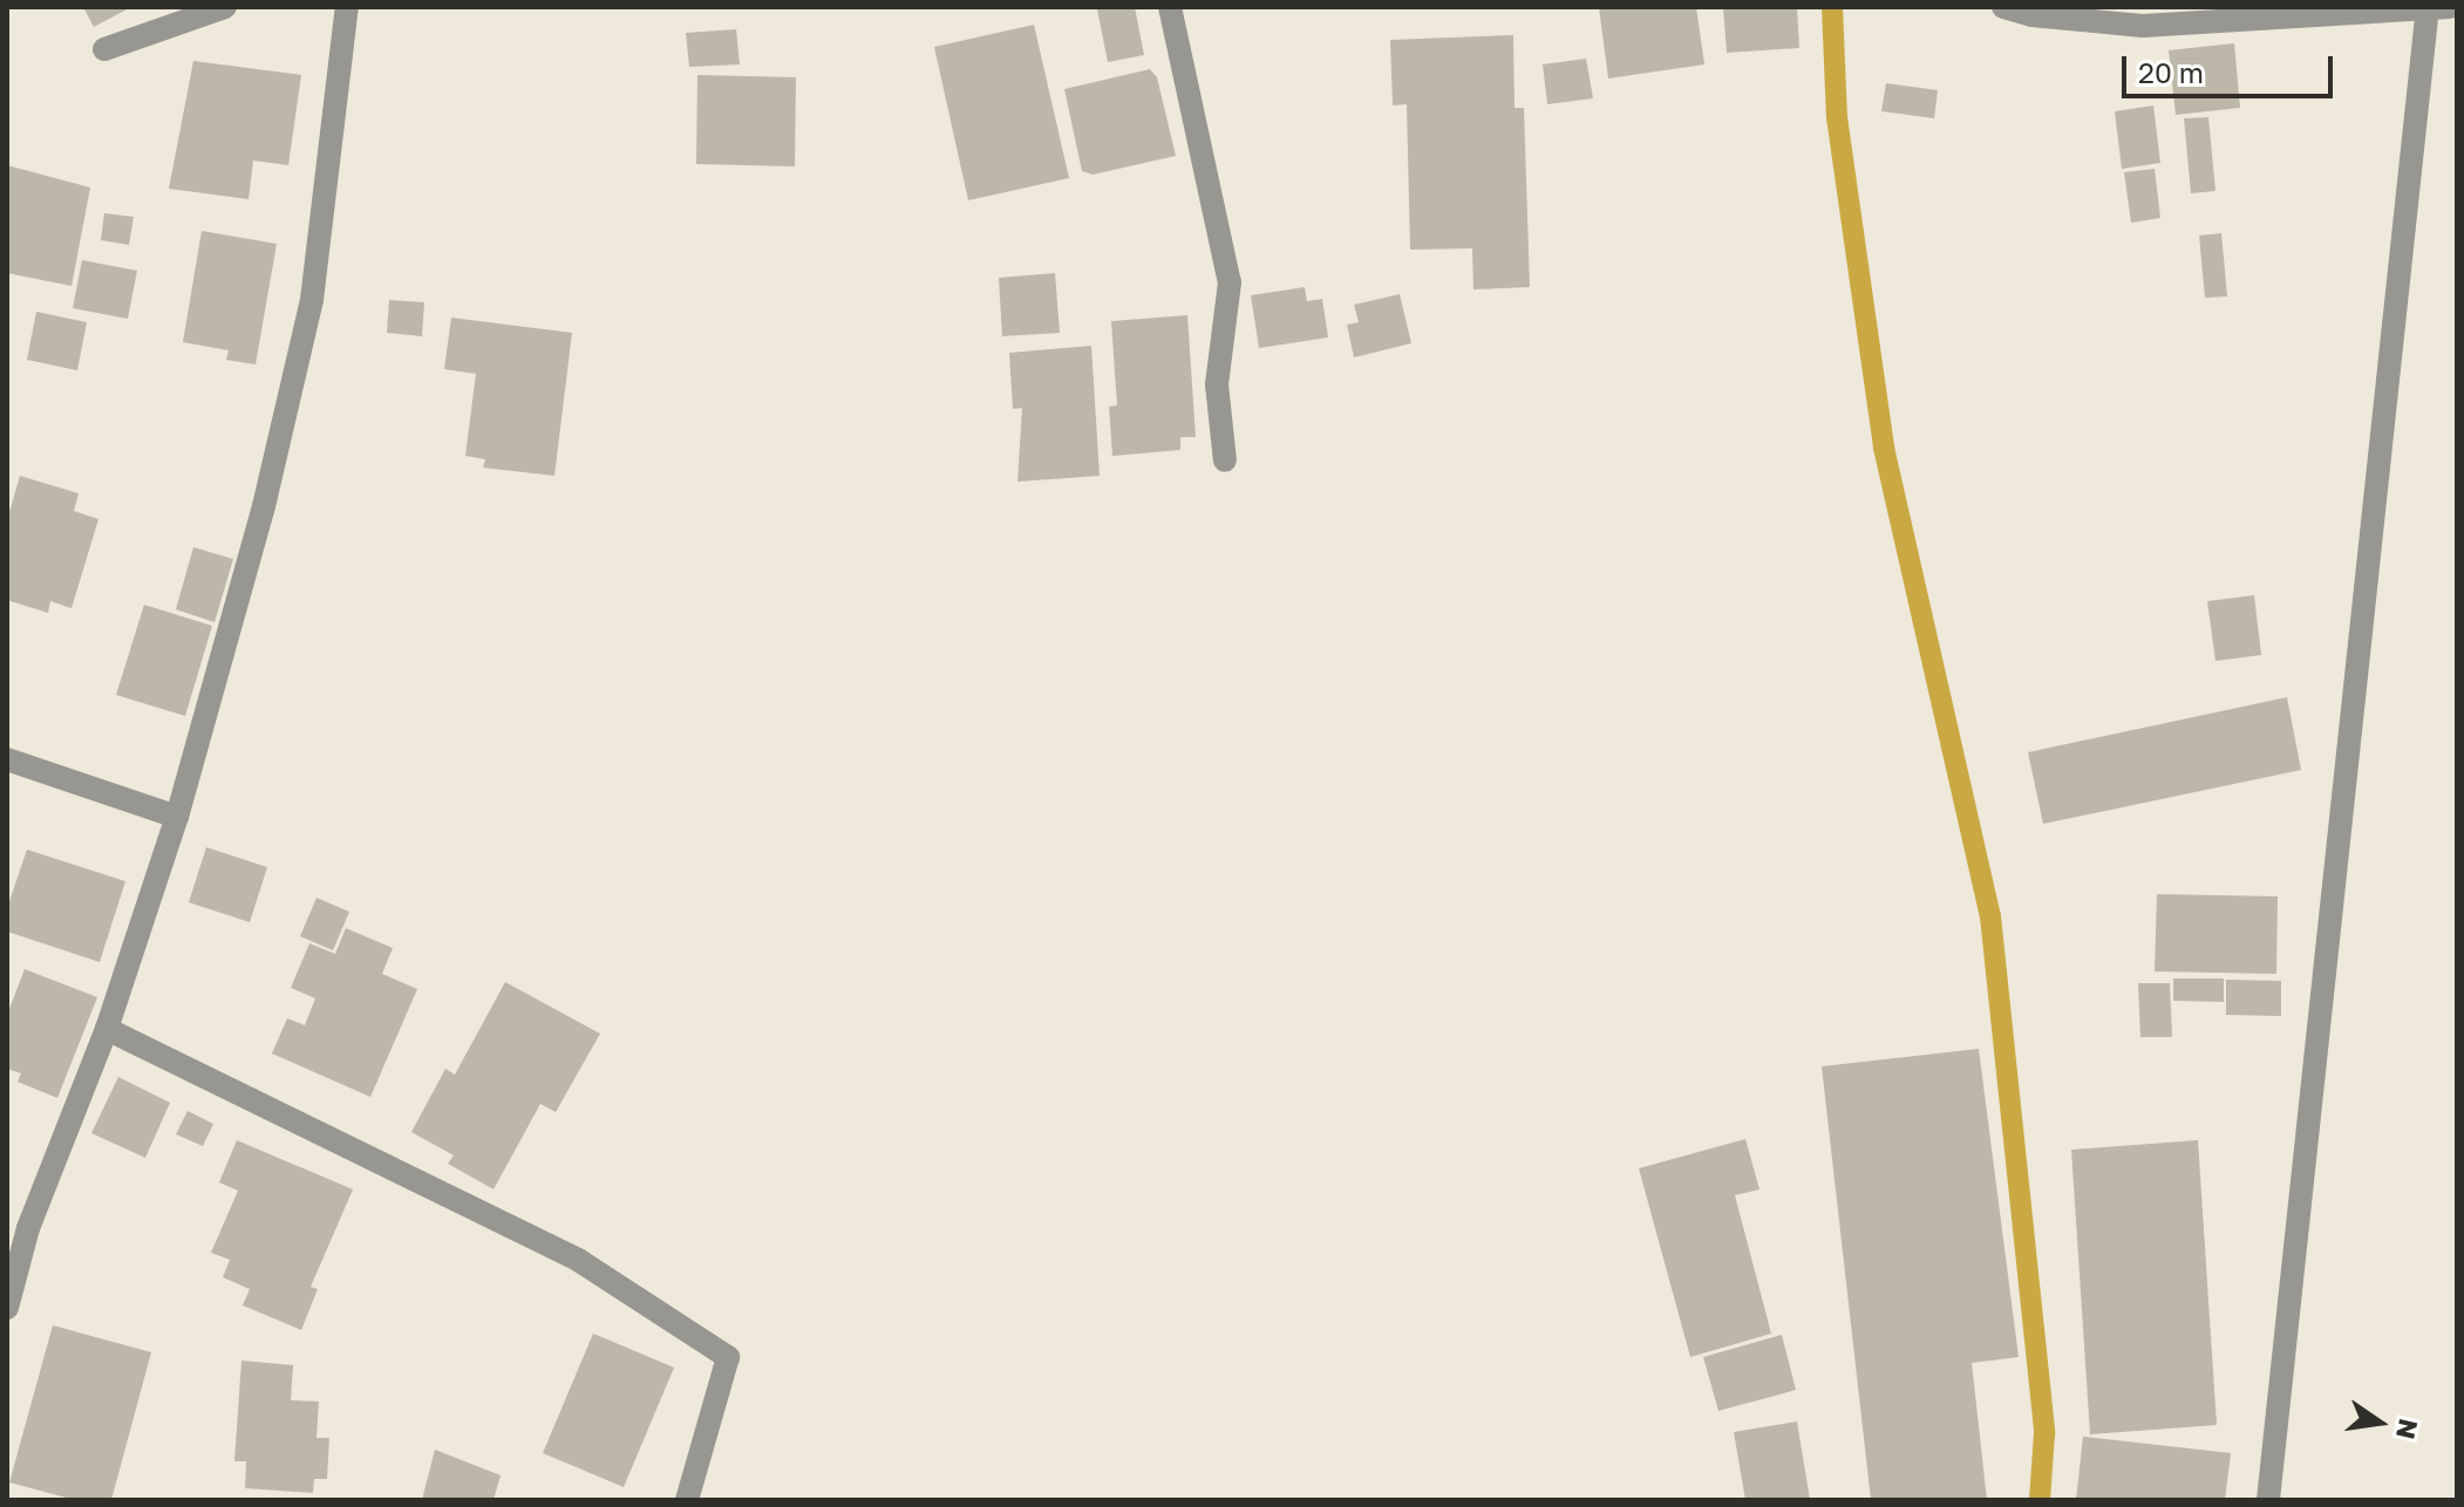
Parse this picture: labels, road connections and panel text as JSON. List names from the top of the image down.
{
  "scale_bar": "20 m",
  "north": "right"
}
